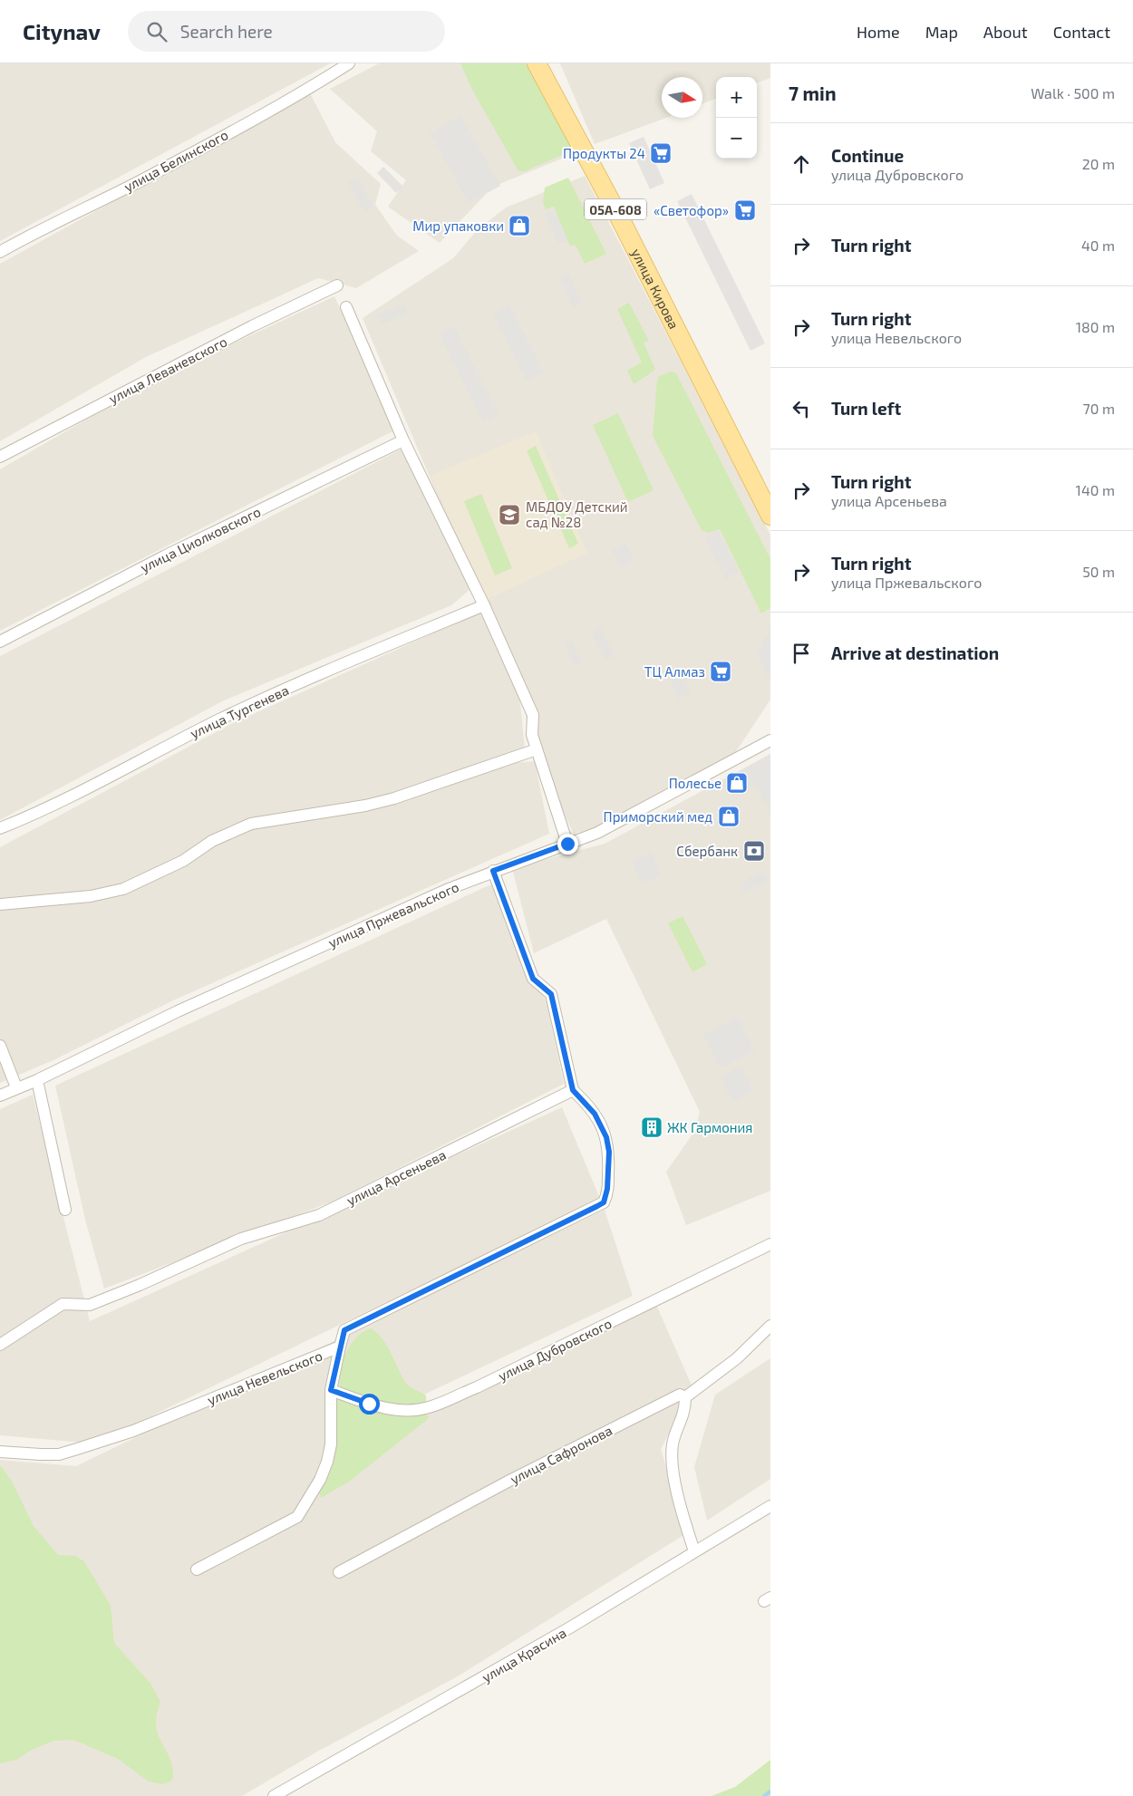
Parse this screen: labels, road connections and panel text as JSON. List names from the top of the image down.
{
  "streets": {
    "main road": ["05А-608", "улица Кирова"],
    "street": [
      "улица Белинского",
      "улица Леваневского",
      "улица Циолковского",
      "улица Тургенева",
      "улица Пржевальского",
      "улица Арсеньева",
      "улица Дубровского",
      "улица Невельского",
      "улица Сафронова",
      "улица Красина"
    ]
  },
  "crossings": [
    ["улица Арсеньева", "улица Невельского"]
  ],
  "places": {
    "supermarket": ["Продукты 24", "«Светофор»", "ТЦ Алмаз"],
    "shop": ["Мир упаковки", "Полесье", "Приморский мед"],
    "school or university": ["МБДОУ Детский сад №28"],
    "bank": ["Сбербанк"],
    "building": ["ЖК Гармония"]
  },
  "north": "right",
  "page": {
    "header": "Citynav",
    "search": "Search here",
    "nav": [
      "Home",
      "Map",
      "About",
      "Contact"
    ],
    "heading": ["7 min", "Walk · 500 m"],
    "map_buttons": ["+", "−"],
    "list": [
      ["Continue", "улица Дубровского", "20 m"],
      ["Turn right", "40 m"],
      ["Turn right", "улица Невельского", "180 m"],
      ["Turn left", "70 m"],
      ["Turn right", "улица Арсеньева", "140 m"],
      ["Turn right", "улица Пржевальского", "50 m"],
      "Arrive at destination"
    ]
  }
}
